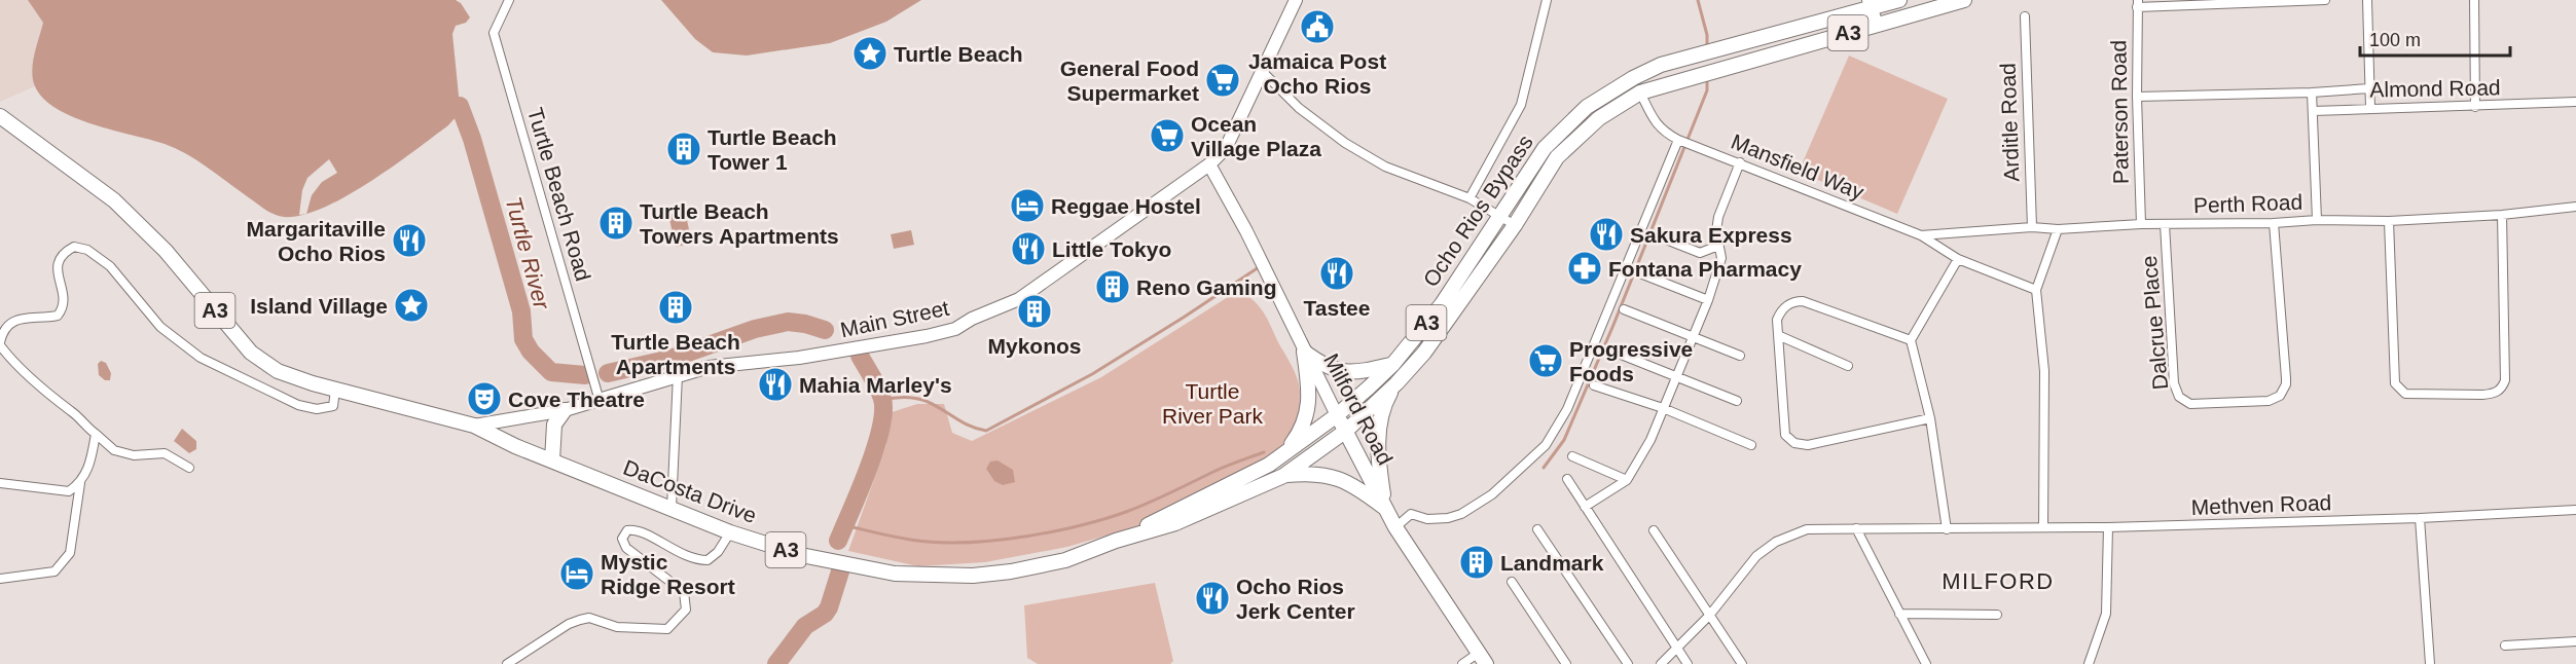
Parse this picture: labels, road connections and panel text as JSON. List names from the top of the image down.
{
  "streets": {
    "main road": [
      "A3",
      "Ocho Rios Bypass",
      "Milford Road",
      "DaCosta Drive"
    ],
    "street": [
      "Almond Road",
      "Paterson Road",
      "Arditle Road",
      "Mansfield Way",
      "Turtle Beach Road",
      "Perth Road",
      "Main Street",
      "Dalcrue Place",
      "Methven Road"
    ]
  },
  "crossings": [
    ["A3", "Main Street"],
    ["A3", "DaCosta Drive"],
    ["Almond Road", "Paterson Road"],
    ["Paterson Road", "Perth Road"],
    ["Arditle Road", "Perth Road"],
    ["Mansfield Way", "Perth Road"],
    ["Mansfield Way", "Ocho Rios Bypass"],
    ["Turtle Beach Road", "Main Street"],
    ["Perth Road", "Dalcrue Place"],
    ["Ocho Rios Bypass", "Milford Road"],
    ["Ocho Rios Bypass", "DaCosta Drive"],
    ["Main Street", "Milford Road"],
    ["Main Street", "DaCosta Drive"]
  ],
  "districts": ["MILFORD"],
  "water": ["Turtle River"],
  "parks": ["Turtle River Park"],
  "places": {
    "public building": ["Jamaica Post Ocho Rios"],
    "place": ["Turtle Beach", "Island Village"],
    "supermarket": ["General Food Supermarket", "Ocean Village Plaza", "Progressive Foods"],
    "building": [
      "Turtle Beach Tower 1",
      "Turtle Beach Towers Apartments",
      "Reno Gaming",
      "Turtle Beach Apartments",
      "Mykonos",
      "Landmark"
    ],
    "hotel": ["Reggae Hostel", "Mystic Ridge Resort"],
    "restaurant": [
      "Sakura Express",
      "Margaritaville Ocho Rios",
      "Little Tokyo",
      "Tastee",
      "Mahia Marley's",
      "Ocho Rios Jerk Center"
    ],
    "pharmacy": ["Fontana Pharmacy"],
    "theatre": ["Cove Theatre"]
  },
  "scale_bar": "100 m"
}
